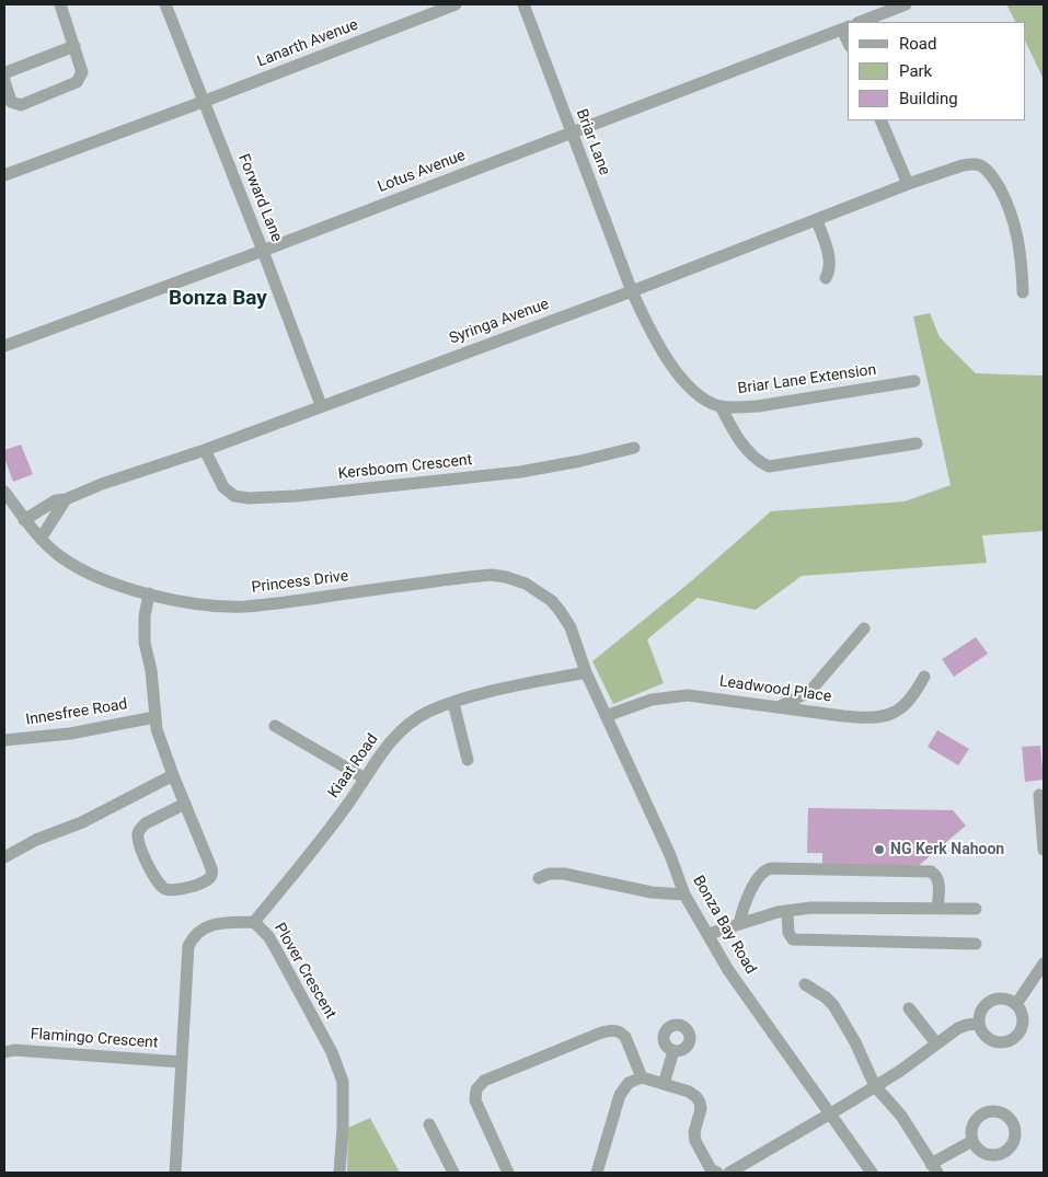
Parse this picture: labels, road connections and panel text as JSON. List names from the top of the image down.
{
  "streets": {
    "street": [
      "Lanarth Avenue",
      "Briar Lane",
      "Lotus Avenue",
      "Forward Lane",
      "Syringa Avenue",
      "Briar Lane Extension",
      "Kersboom Crescent",
      "Princess Drive",
      "Leadwood Place",
      "Innesfree Road",
      "Kiaat Road",
      "Bonza Bay Road",
      "Plover Crescent",
      "Flamingo Crescent"
    ]
  },
  "crossings": [
    ["Lanarth Avenue", "Forward Lane"],
    ["Briar Lane", "Lotus Avenue"],
    ["Briar Lane", "Syringa Avenue"],
    ["Briar Lane", "Briar Lane Extension"],
    ["Lotus Avenue", "Forward Lane"],
    ["Forward Lane", "Syringa Avenue"],
    ["Syringa Avenue", "Briar Lane Extension"],
    ["Syringa Avenue", "Kersboom Crescent"],
    ["Syringa Avenue", "Princess Drive"],
    ["Princess Drive", "Kiaat Road"],
    ["Princess Drive", "Bonza Bay Road"],
    ["Leadwood Place", "Bonza Bay Road"],
    ["Kiaat Road", "Bonza Bay Road"],
    ["Kiaat Road", "Plover Crescent"],
    ["Plover Crescent", "Flamingo Crescent"]
  ],
  "districts": ["Bonza Bay"],
  "places": ["NG Kerk Nahoon"],
  "legend": ["Road", "Park", "Building"]
}
